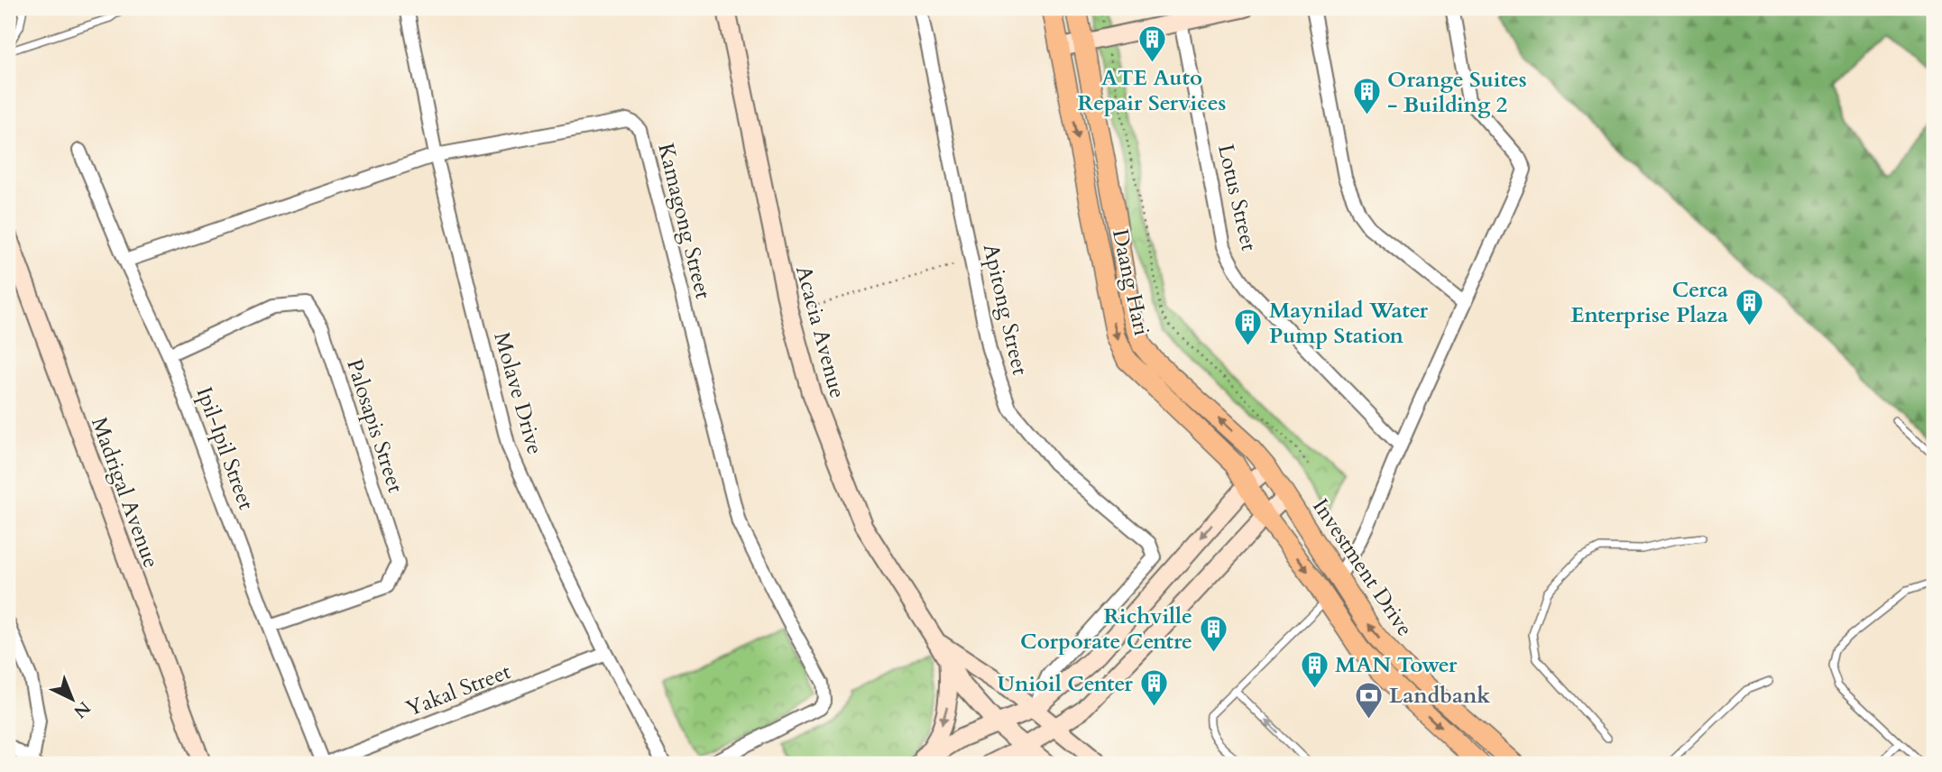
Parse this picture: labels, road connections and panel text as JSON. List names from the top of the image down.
{
  "streets": {
    "main road": ["Daang Hari", "Investment Drive"],
    "street": [
      "Lotus Street",
      "Kamagong Street",
      "Apitong Street",
      "Acacia Avenue",
      "Molave Drive",
      "Palosapis Street",
      "Ipil-Ipil Street",
      "Madrigal Avenue",
      "Yakal Street"
    ]
  },
  "crossings": [
    ["Kamagong Street", "Molave Drive"],
    ["Kamagong Street", "Ipil-Ipil Street"],
    ["Daang Hari", "Investment Drive"],
    ["Apitong Street", "Acacia Avenue"],
    ["Molave Drive", "Yakal Street"],
    ["Palosapis Street", "Ipil-Ipil Street"],
    ["Ipil-Ipil Street", "Yakal Street"]
  ],
  "places": {
    "building": [
      "ATE Auto Repair Services",
      "Orange Suites - Building 2",
      "Cerca Enterprise Plaza",
      "Maynilad Water Pump Station",
      "Richville Corporate Centre",
      "MAN Tower",
      "Unioil Center"
    ],
    "bank": ["Landbank"]
  },
  "north": "bottom right"
}
